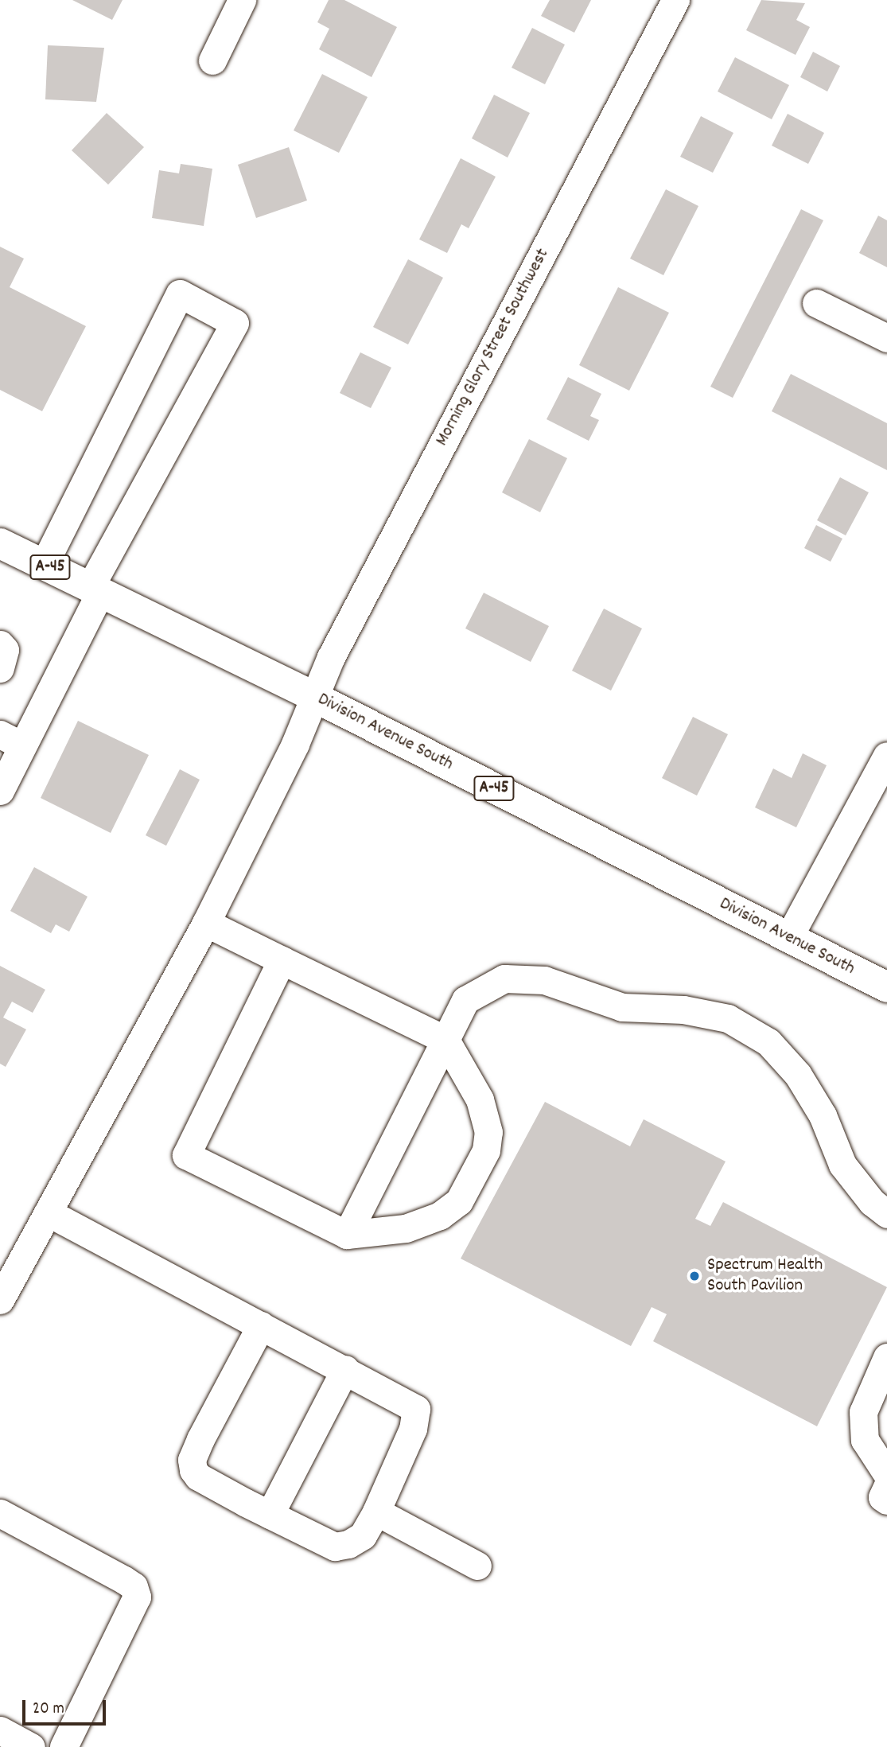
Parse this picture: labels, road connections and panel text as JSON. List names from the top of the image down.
{
  "streets": {
    "main road": ["A-45", "Division Avenue South"],
    "street": ["Morning Glory Street Southwest"]
  },
  "crossings": [
    ["Morning Glory Street Southwest", "Division Avenue South"]
  ],
  "places": ["Spectrum Health South Pavilion"],
  "scale_bar": "20 m"
}
